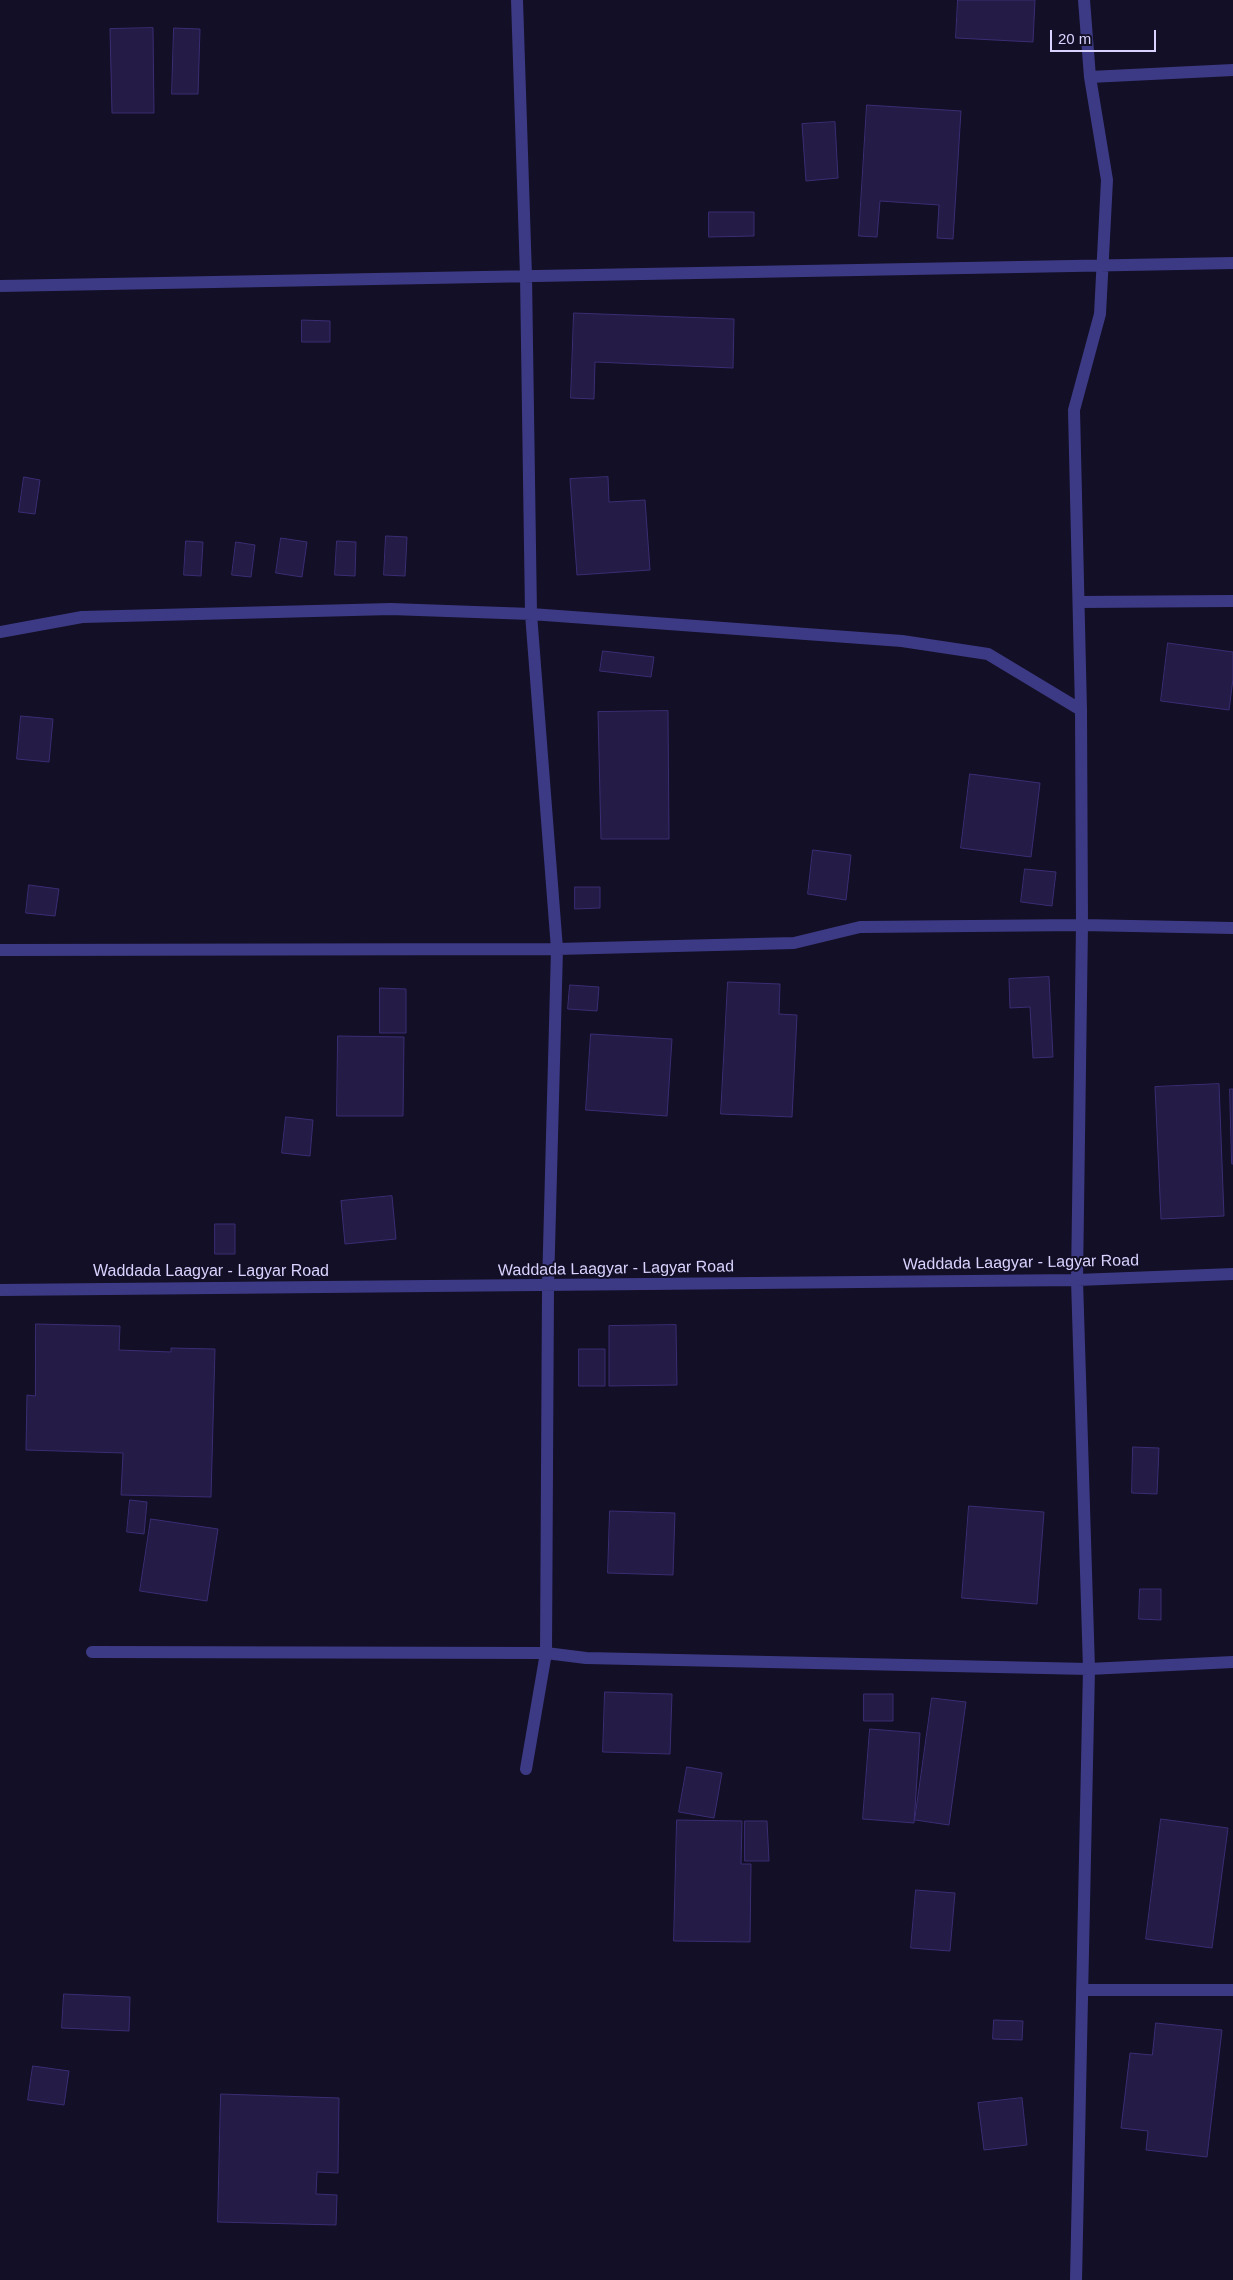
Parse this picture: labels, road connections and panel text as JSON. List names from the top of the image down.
{
  "streets": {
    "street": ["Waddada Laagyar - Lagyar Road"]
  },
  "scale_bar": "20 m"
}
